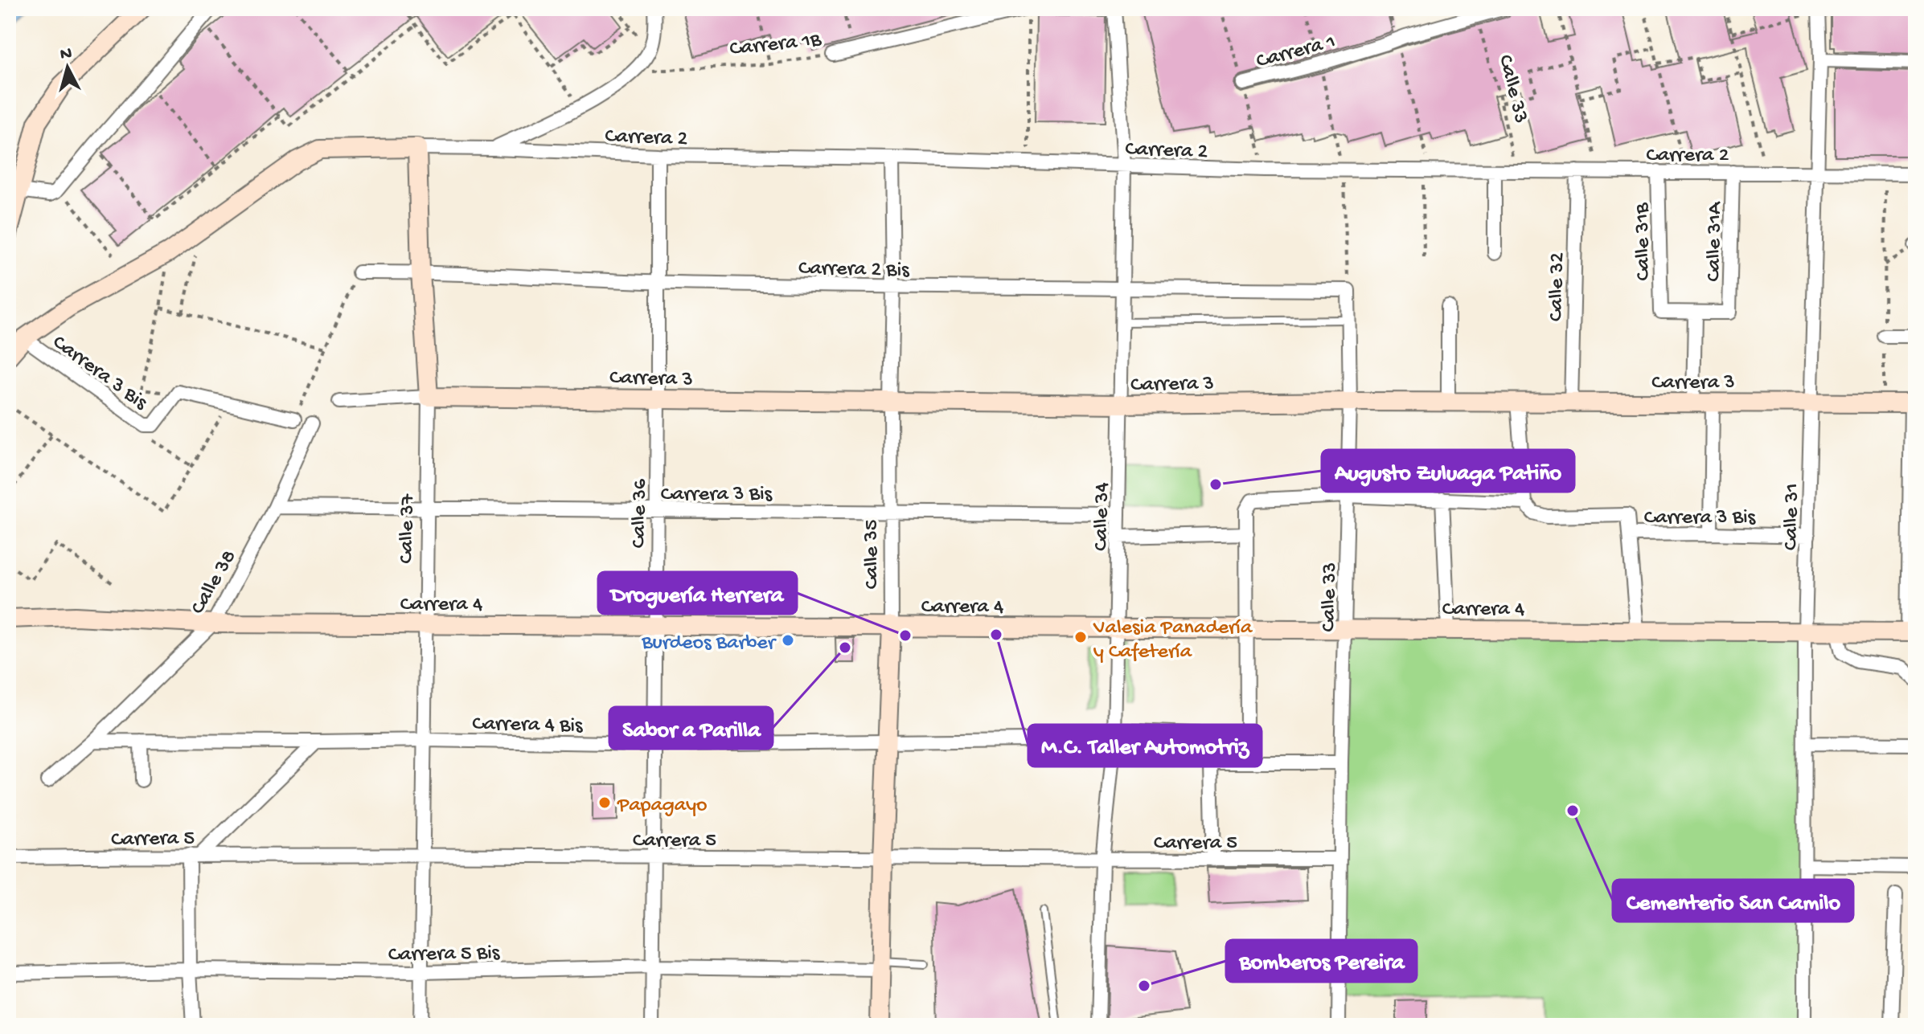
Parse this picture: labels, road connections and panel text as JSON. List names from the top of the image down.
{
  "streets": {
    "street": [
      "Carrera 1B",
      "Carrera 1",
      "Calle 33",
      "Carrera 2",
      "Calle 31B",
      "Calle 31A",
      "Carrera 2 Bis",
      "Calle 32",
      "Carrera 3 Bis",
      "Carrera 3",
      "Calle 36",
      "Calle 34",
      "Calle 31",
      "Calle 37",
      "Calle 35",
      "Calle 38",
      "Carrera 4",
      "Carrera 4 Bis",
      "Carrera 5",
      "Carrera 5 Bis"
    ]
  },
  "crossings": [
    ["Carrera 1", "Calle 33"],
    ["Calle 33", "Carrera 2"],
    ["Calle 33", "Carrera 2 Bis"],
    ["Calle 33", "Carrera 3 Bis"],
    ["Calle 33", "Carrera 3"],
    ["Calle 33", "Carrera 4"],
    ["Calle 33", "Carrera 5"],
    ["Carrera 2", "Calle 31B"],
    ["Carrera 2", "Calle 31A"],
    ["Carrera 2", "Calle 32"],
    ["Carrera 2", "Calle 36"],
    ["Carrera 2", "Calle 34"],
    ["Carrera 2", "Calle 31"],
    ["Carrera 2", "Calle 37"],
    ["Carrera 2", "Calle 35"],
    ["Calle 31B", "Calle 31A"],
    ["Carrera 2 Bis", "Calle 36"],
    ["Carrera 2 Bis", "Calle 34"],
    ["Carrera 2 Bis", "Calle 37"],
    ["Carrera 2 Bis", "Calle 35"],
    ["Calle 32", "Carrera 3"],
    ["Carrera 3 Bis", "Calle 36"],
    ["Carrera 3 Bis", "Calle 34"],
    ["Carrera 3 Bis", "Calle 31"],
    ["Carrera 3 Bis", "Calle 37"],
    ["Carrera 3 Bis", "Calle 35"],
    ["Carrera 3 Bis", "Calle 38"],
    ["Carrera 3", "Calle 36"],
    ["Carrera 3", "Calle 34"],
    ["Carrera 3", "Calle 31"],
    ["Carrera 3", "Calle 37"],
    ["Carrera 3", "Calle 35"],
    ["Calle 36", "Carrera 4"],
    ["Calle 36", "Carrera 4 Bis"],
    ["Calle 36", "Carrera 5"],
    ["Calle 36", "Carrera 5 Bis"],
    ["Calle 34", "Carrera 4"],
    ["Calle 34", "Carrera 4 Bis"],
    ["Calle 34", "Carrera 5"],
    ["Calle 31", "Carrera 4"],
    ["Calle 37", "Carrera 4"],
    ["Calle 37", "Carrera 4 Bis"],
    ["Calle 37", "Carrera 5"],
    ["Calle 37", "Carrera 5 Bis"],
    ["Calle 35", "Carrera 4"],
    ["Calle 35", "Carrera 4 Bis"],
    ["Calle 35", "Carrera 5"],
    ["Calle 35", "Carrera 5 Bis"],
    ["Calle 38", "Carrera 4"],
    ["Calle 38", "Carrera 4 Bis"]
  ],
  "places": [
    "Augusto Zuluaga Patiño",
    "M.C. Taller Automotriz",
    "Droguería Herrera",
    "Valesia Panadería y Cafetería",
    "Burdeos Barber",
    "Sabor a Parilla",
    "Papagayo",
    "Cementerio San Camilo",
    "Bomberos Pereira"
  ],
  "north": "top"
}
